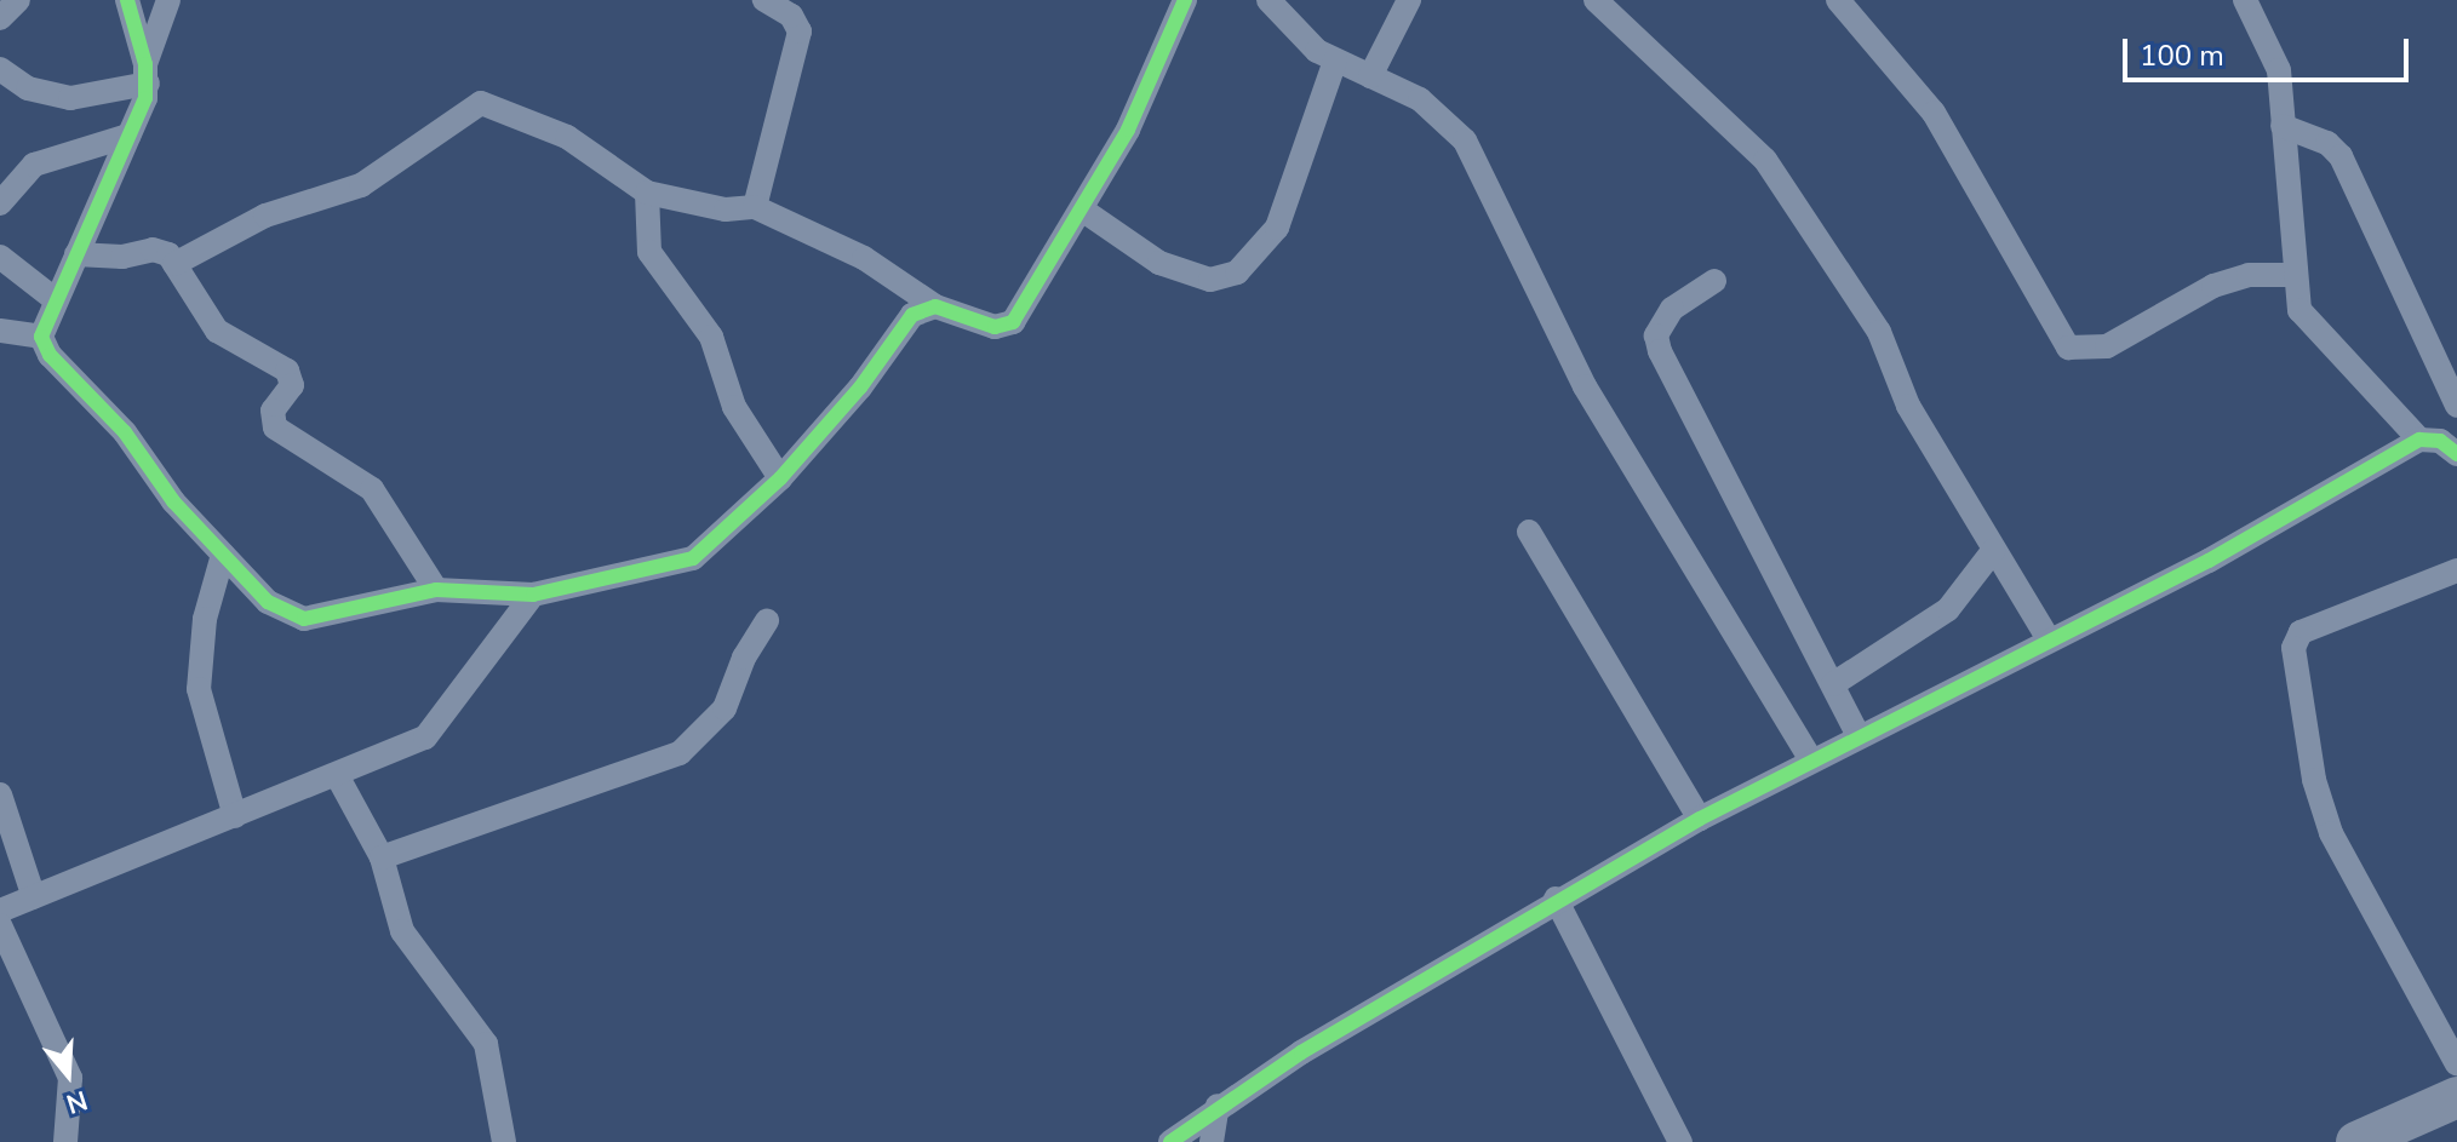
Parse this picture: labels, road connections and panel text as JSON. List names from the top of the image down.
{
  "scale_bar": "100 m",
  "north": "bottom"
}
